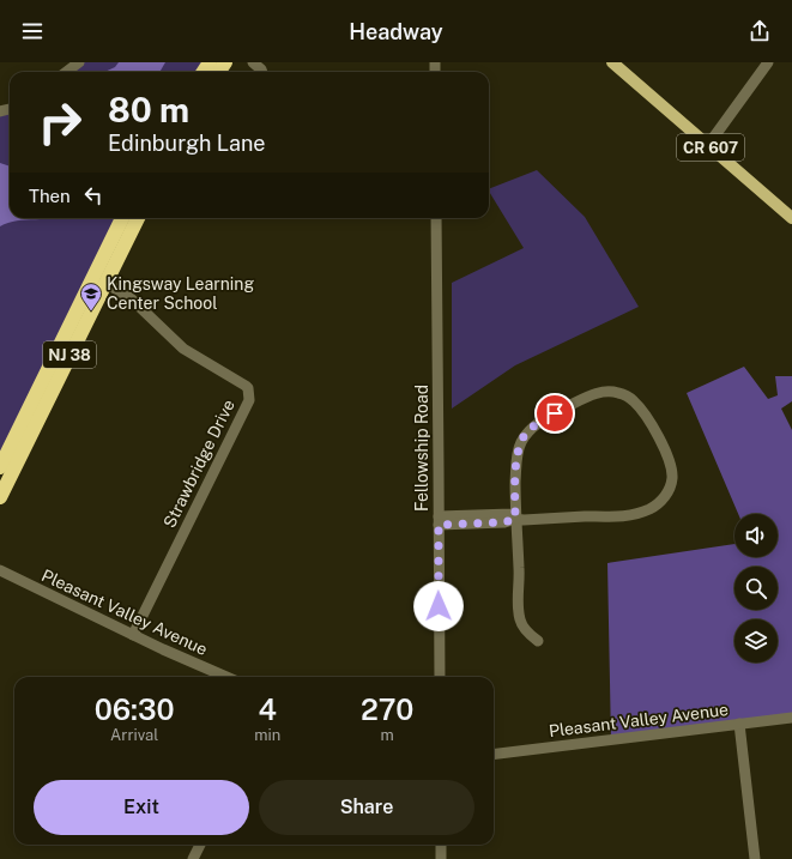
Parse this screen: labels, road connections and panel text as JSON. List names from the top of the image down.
{
  "streets": {
    "highway": ["NJ 38"],
    "main road": ["CR 607"],
    "street": ["Fellowship Road", "Strawbridge Drive", "Pleasant Valley Avenue"]
  },
  "crossings": [
    ["NJ 38", "Strawbridge Drive"],
    ["Strawbridge Drive", "Pleasant Valley Avenue"]
  ],
  "places": {
    "school or university": ["Kingsway Learning Center School"]
  },
  "page": {
    "header": "Headway",
    "turn": ["80 m", "Edinburgh Lane"],
    "then": "Then",
    "eta": [
      "06:30",
      "Arrival",
      "4",
      "min",
      "270",
      "m"
    ],
    "buttons": ["Exit", "Share"]
  }
}
